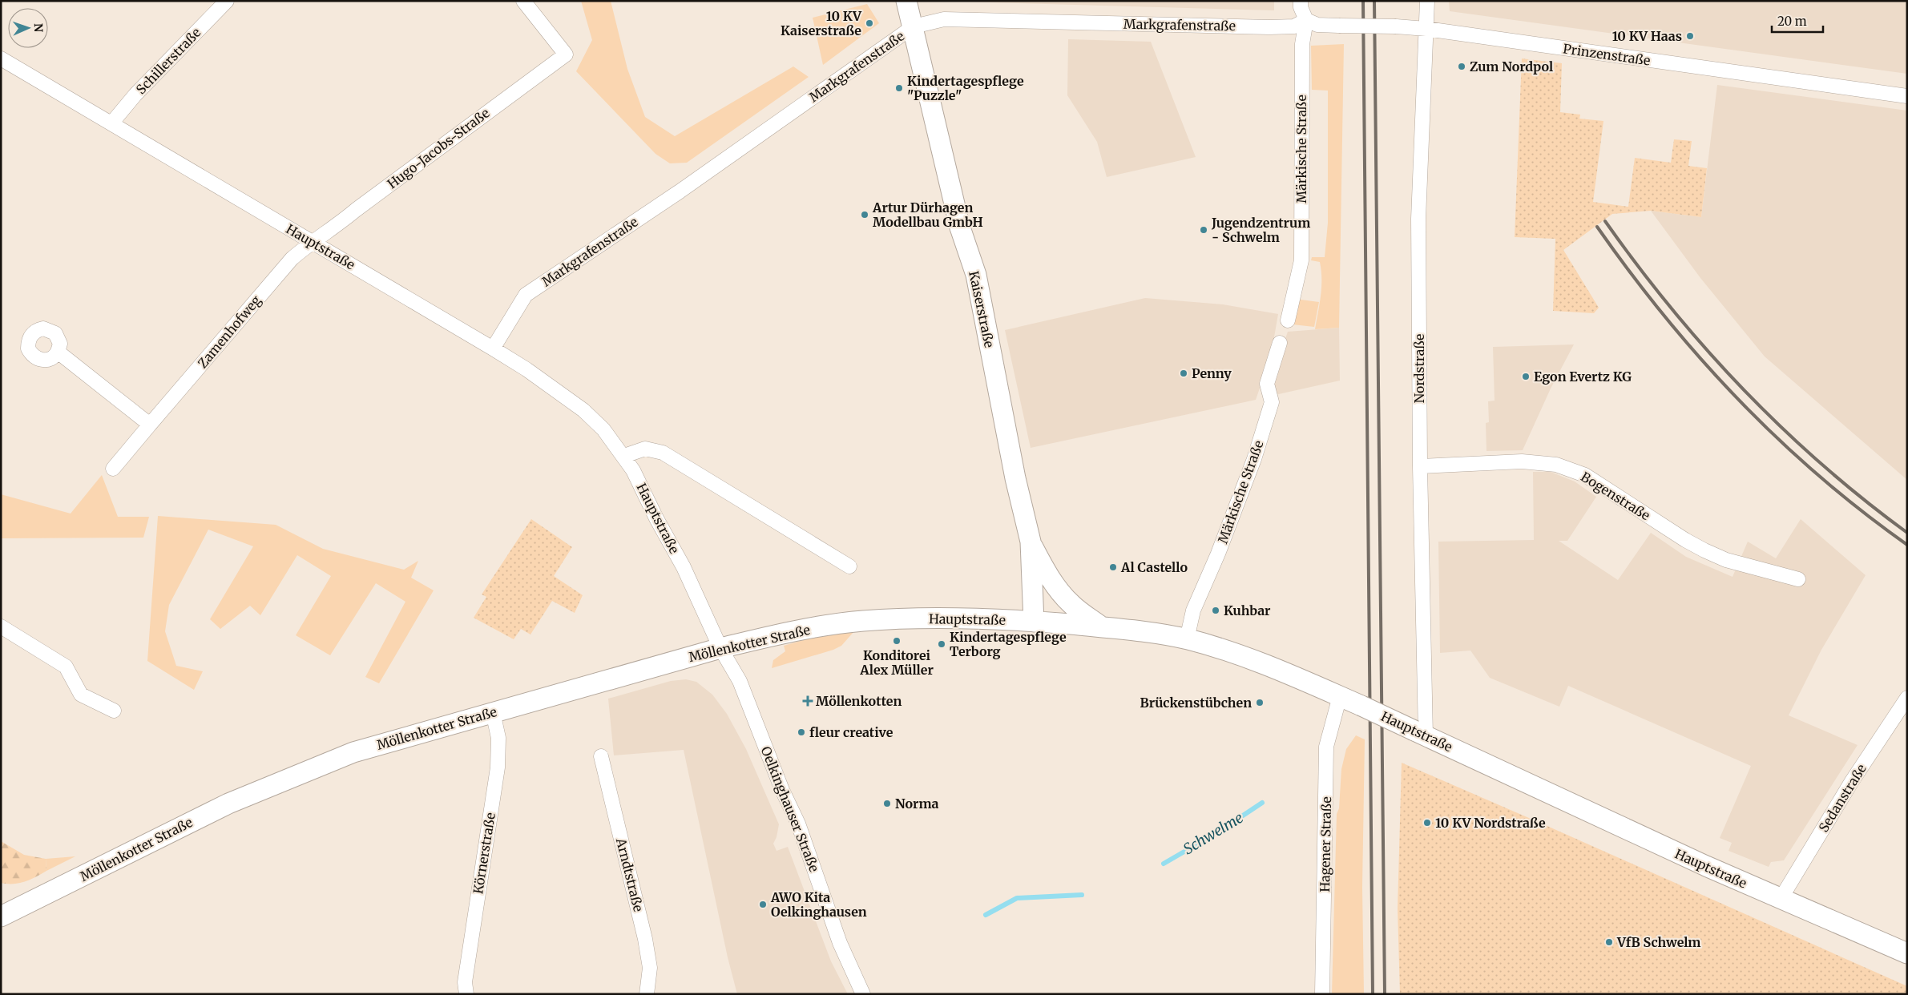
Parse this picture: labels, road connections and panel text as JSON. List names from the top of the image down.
{
  "streets": {
    "main road": ["Hauptstraße", "Kaiserstraße", "Möllenkotter Straße"],
    "street": [
      "Markgrafenstraße",
      "Prinzenstraße",
      "Schillerstraße",
      "Hugo-Jacobs-Straße",
      "Märkische Straße",
      "Zamenhofweg",
      "Nordstraße",
      "Bogenstraße",
      "Sedanstraße",
      "Oelkinghauser Straße",
      "Hagener Straße",
      "Körnerstraße",
      "Arndtstraße"
    ]
  },
  "crossings": [
    ["Markgrafenstraße", "Prinzenstraße"],
    ["Markgrafenstraße", "Märkische Straße"],
    ["Markgrafenstraße", "Hauptstraße"],
    ["Markgrafenstraße", "Kaiserstraße"],
    ["Prinzenstraße", "Märkische Straße"],
    ["Prinzenstraße", "Nordstraße"],
    ["Schillerstraße", "Hauptstraße"],
    ["Hugo-Jacobs-Straße", "Hauptstraße"],
    ["Hugo-Jacobs-Straße", "Zamenhofweg"],
    ["Märkische Straße", "Hauptstraße"],
    ["Hauptstraße", "Kaiserstraße"],
    ["Hauptstraße", "Zamenhofweg"],
    ["Hauptstraße", "Nordstraße"],
    ["Hauptstraße", "Möllenkotter Straße"],
    ["Hauptstraße", "Sedanstraße"],
    ["Hauptstraße", "Oelkinghauser Straße"],
    ["Hauptstraße", "Hagener Straße"],
    ["Nordstraße", "Bogenstraße"],
    ["Möllenkotter Straße", "Oelkinghauser Straße"],
    ["Möllenkotter Straße", "Körnerstraße"]
  ],
  "water": ["Schwelme"],
  "places": {
    "other": [
      "10 KV Kaiserstraße",
      "10 KV Haas",
      "Zum Nordpol",
      "Kindertagespflege \"Puzzle\"",
      "Artur Dürhagen Modellbau GmbH",
      "Jugendzentrum - Schwelm",
      "Penny",
      "Egon Evertz KG",
      "Al Castello",
      "Kuhbar",
      "Konditorei Alex Müller",
      "Kindertagespflege Terborg",
      "Brückenstübchen",
      "fleur creative",
      "Norma",
      "10 KV Nordstraße",
      "AWO Kita Oelkinghausen",
      "VfB Schwelm"
    ],
    "health": ["Möllenkotten"]
  },
  "scale_bar": "20 m",
  "north": "right"
}
